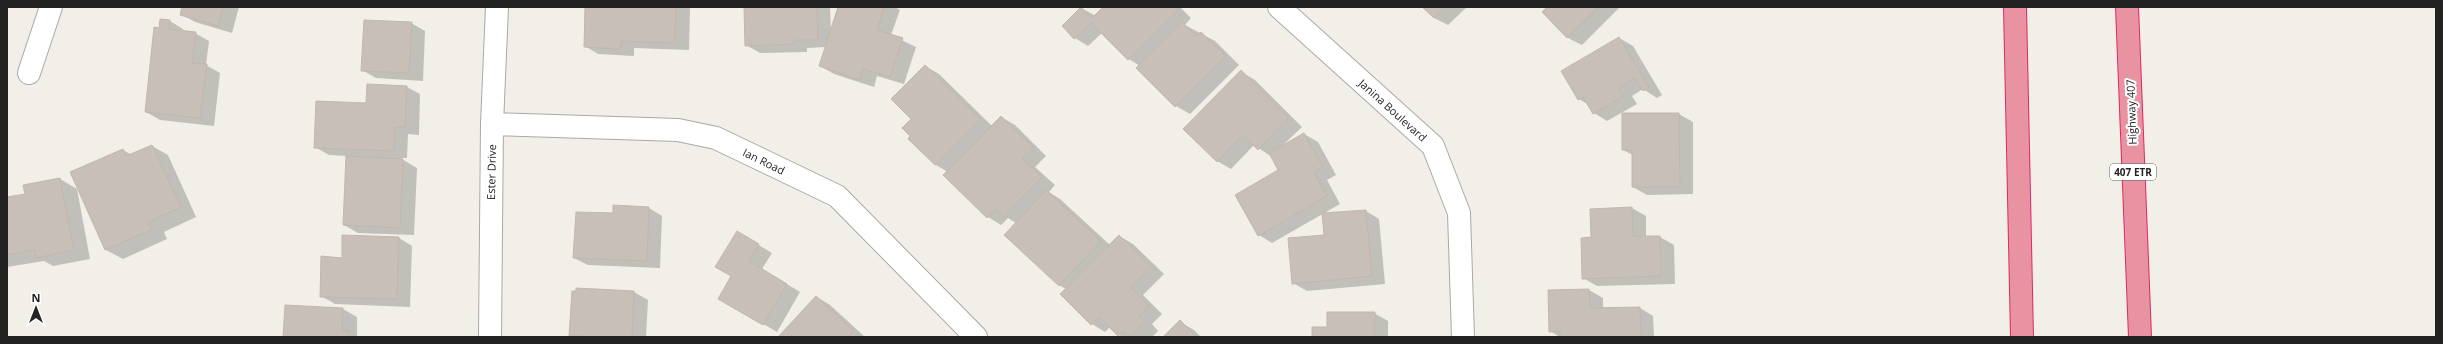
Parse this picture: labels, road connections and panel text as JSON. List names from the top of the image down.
{
  "streets": {
    "highway": ["Highway 407", "407 ETR"],
    "street": ["Janina Boulevard", "Ian Road", "Ester Drive"]
  },
  "crossings": [
    ["Ian Road", "Ester Drive"]
  ],
  "north": "top"
}
